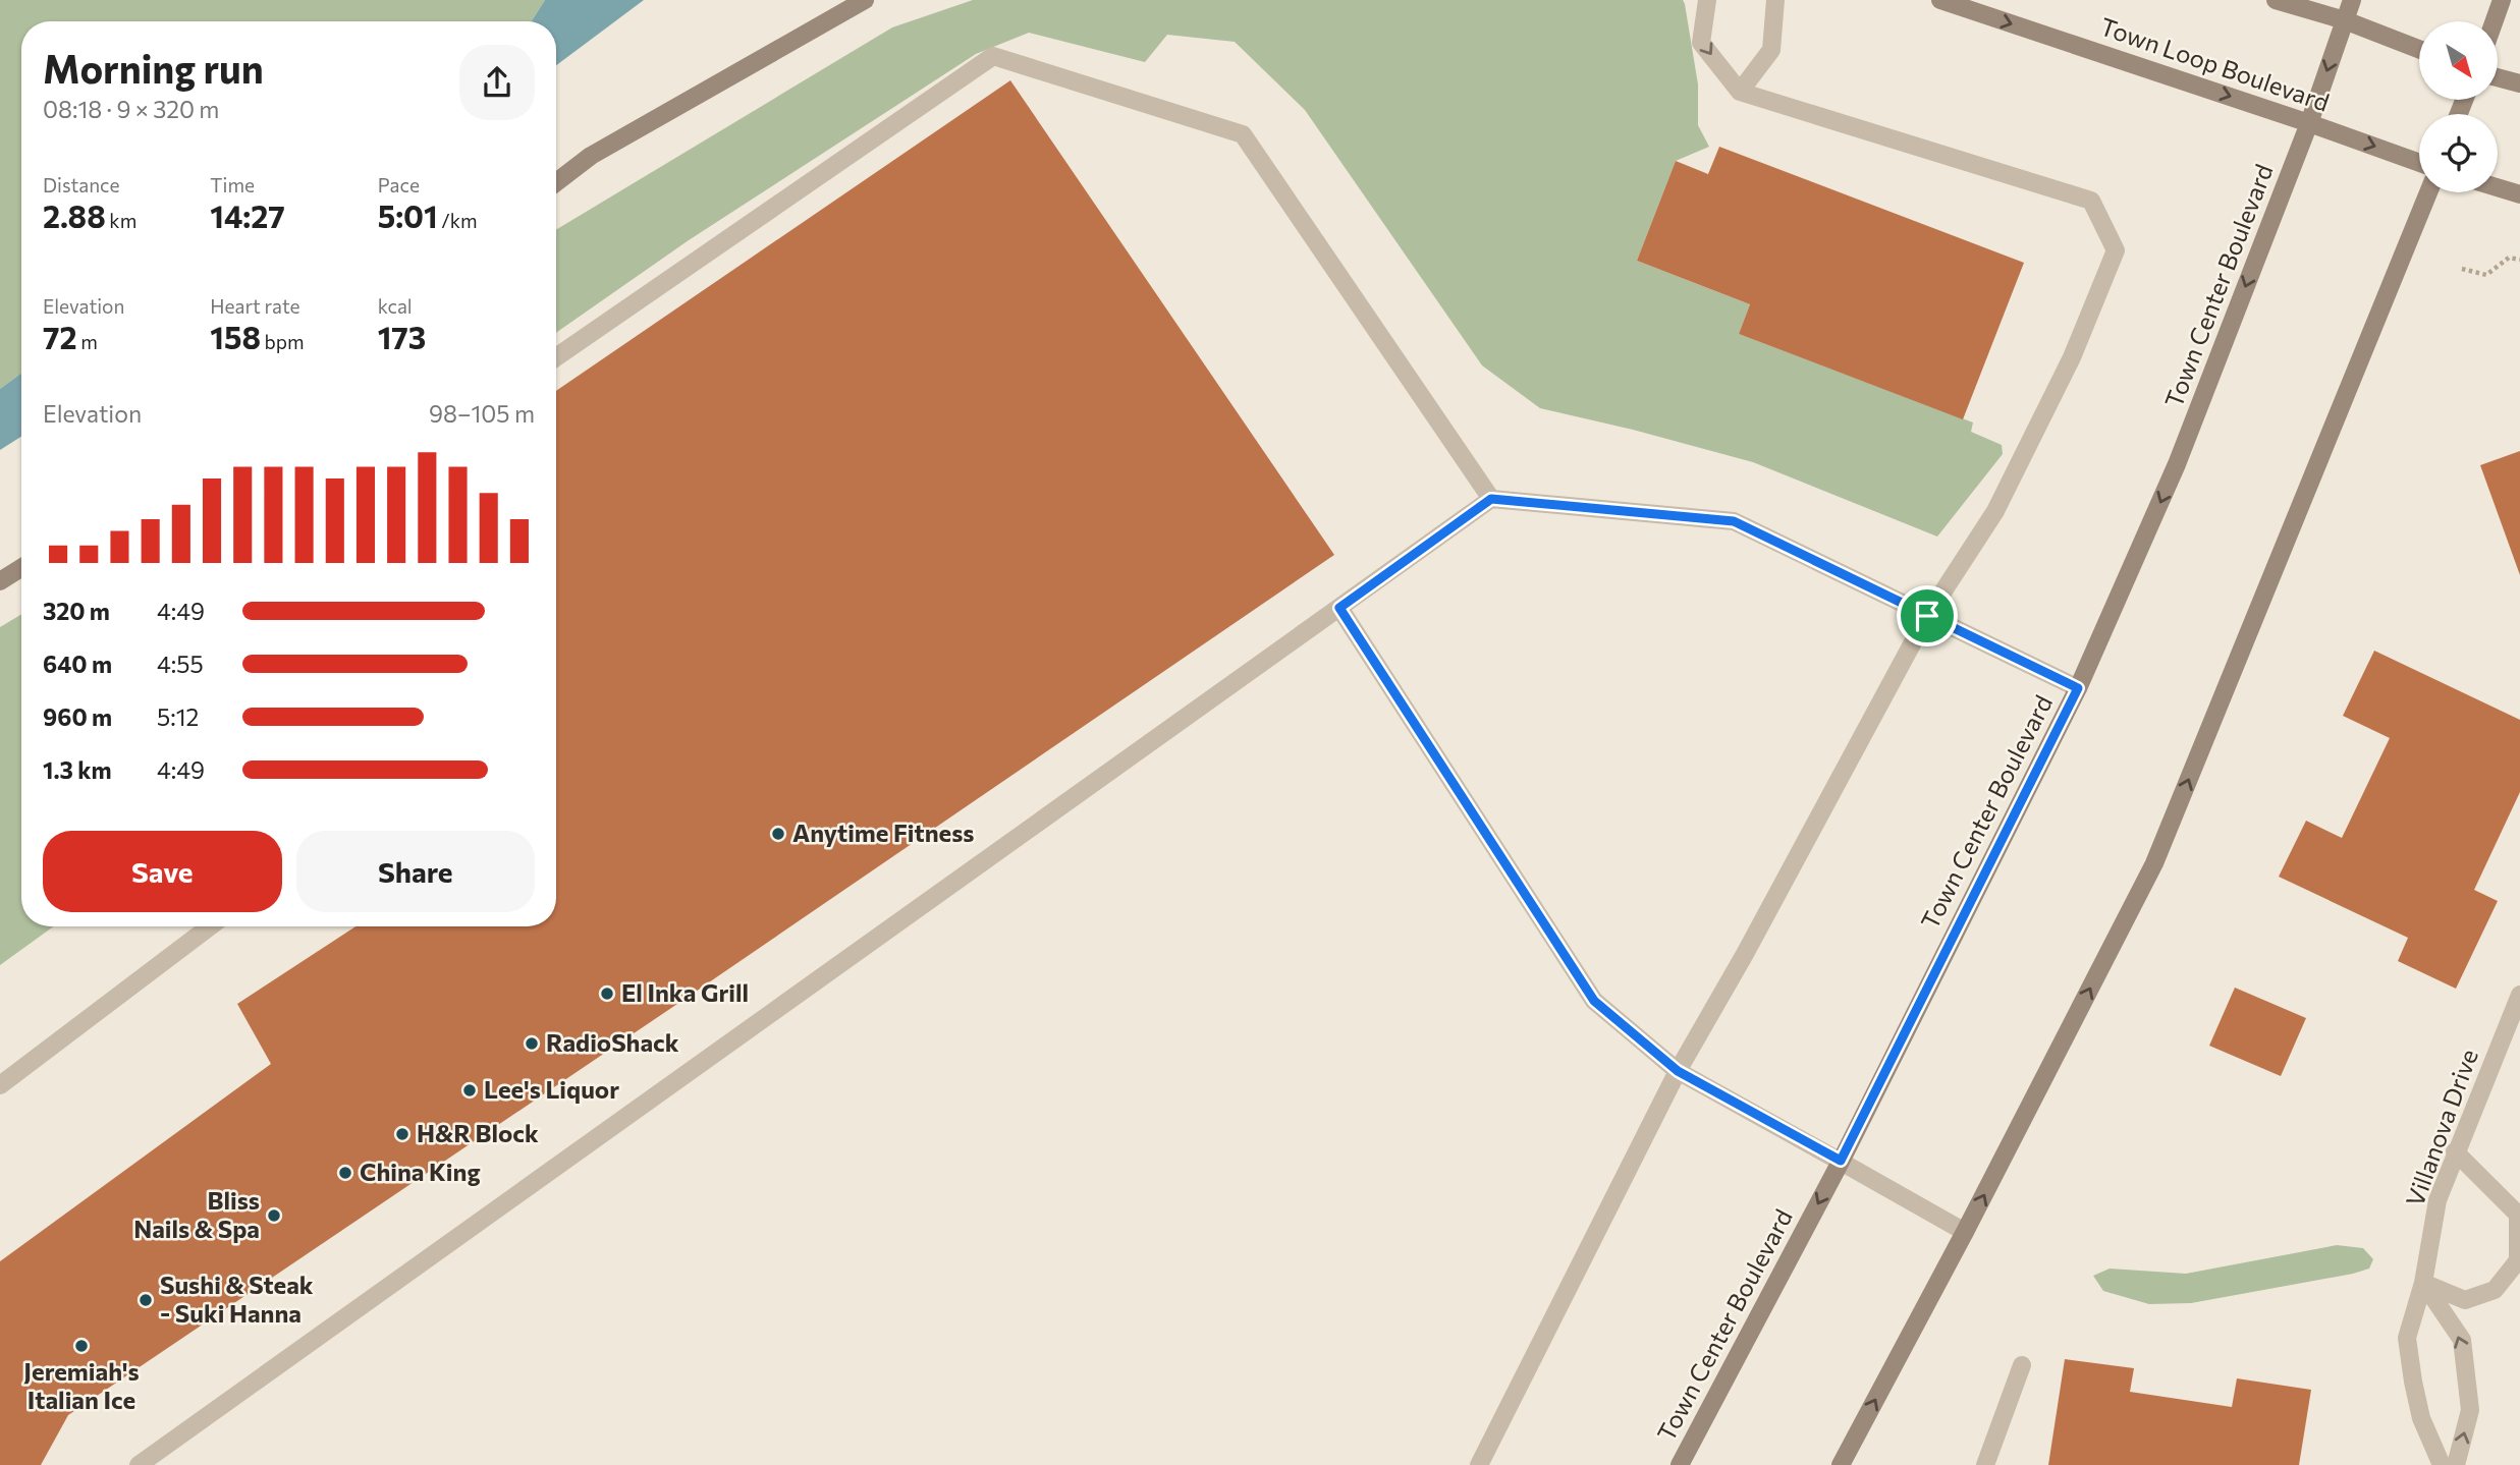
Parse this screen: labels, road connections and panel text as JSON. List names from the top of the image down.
{
  "streets": {
    "street": ["Town Loop Boulevard", "Town Center Boulevard", "Villanova Drive"]
  },
  "crossings": [
    ["Town Loop Boulevard", "Town Center Boulevard"]
  ],
  "one_way": ["Town Loop Boulevard"],
  "places": [
    "Anytime Fitness",
    "El Inka Grill",
    "RadioShack",
    "Lee's Liquor",
    "H&R Block",
    "China King",
    "Bliss Nails & Spa",
    "Sushi & Steak - Suki Hanna",
    "Jeremiah's Italian Ice"
  ],
  "north": "bottom right",
  "page": {
    "heading": ["Morning run", "08:18 · 9 × 320 m"],
    "stats": [
      ["Distance", "2.88 km"],
      ["Time", "14:27"],
      ["Pace", "5:01 /km"],
      ["Elevation", "72 m"],
      ["Heart rate", "158 bpm"],
      ["kcal", "173"]
    ],
    "chart": ["Elevation", "98–105 m"],
    "list": [
      {
        "name": "320 m",
        "note": "4:49"
      },
      {
        "name": "640 m",
        "note": "4:55"
      },
      {
        "name": "960 m",
        "note": "5:12"
      },
      {
        "name": "1.3 km",
        "note": "4:49"
      }
    ],
    "buttons": ["Save", "Share"]
  }
}
